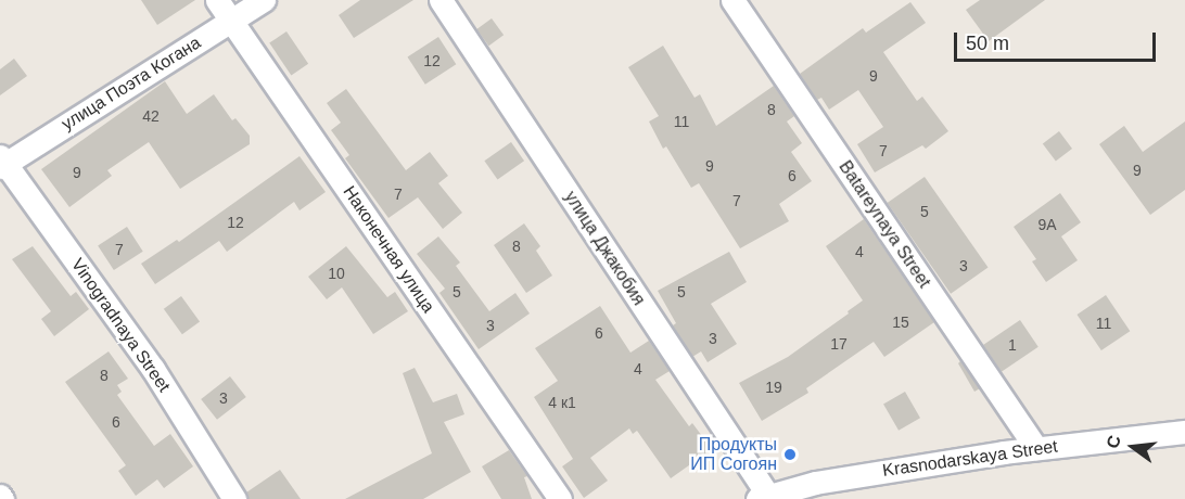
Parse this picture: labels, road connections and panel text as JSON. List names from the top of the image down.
{
  "streets": {
    "street": [
      "улица Поэта Когана",
      "Batareynaya Street",
      "улица Джакобия",
      "Наконечная улица",
      "Vinogradnaya Street",
      "Krasnodarskaya Street"
    ]
  },
  "crossings": [
    ["улица Поэта Когана", "Наконечная улица"],
    ["улица Поэта Когана", "Vinogradnaya Street"],
    ["Batareynaya Street", "Krasnodarskaya Street"],
    ["улица Джакобия", "Krasnodarskaya Street"]
  ],
  "places": ["Продукты ИП Согоян"],
  "house_numbers": [
    "12",
    "9",
    "8",
    "42",
    "11",
    "7",
    "9",
    "9",
    "9",
    "6",
    "7",
    "7",
    "5",
    "12",
    "9А",
    "8",
    "7",
    "4",
    "3",
    "10",
    "5",
    "5",
    "15",
    "11",
    "3",
    "6",
    "3",
    "17",
    "1",
    "4",
    "8",
    "19",
    "3",
    "4 к1",
    "6"
  ],
  "scale_bar": "50 m",
  "north": "left"
}
